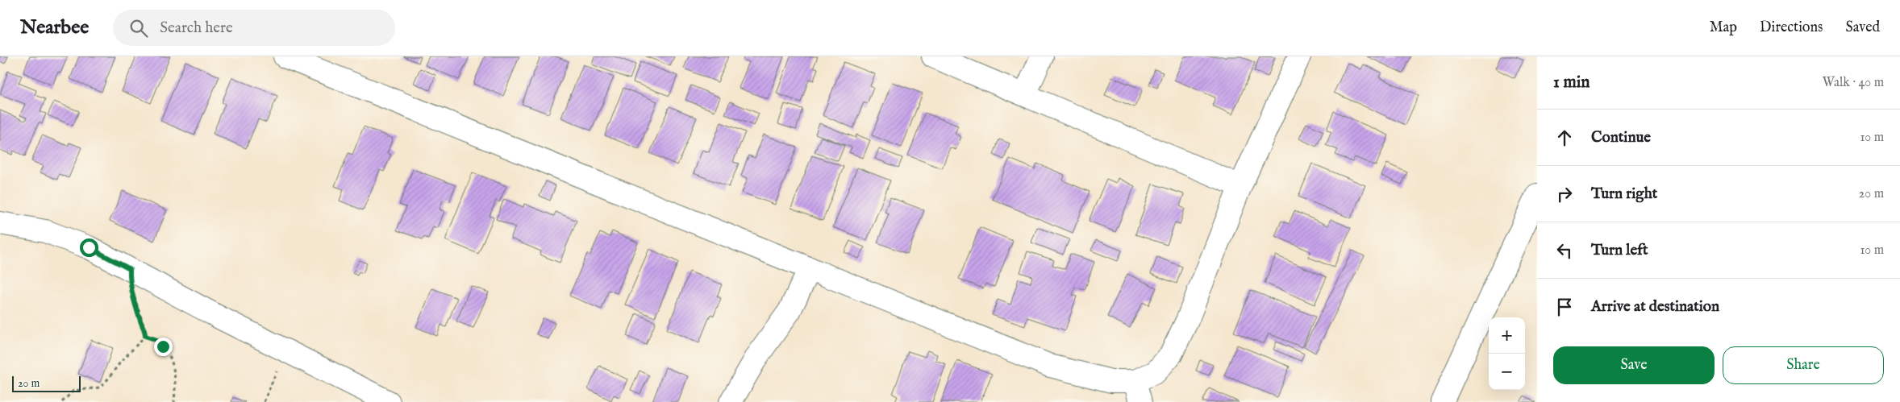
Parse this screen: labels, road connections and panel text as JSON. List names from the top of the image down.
{
  "scale_bar": "20 m",
  "page": {
    "header": "Nearbee",
    "search": "Search here",
    "nav": ["Map", "Directions", "Saved"],
    "heading": ["1 min", "Walk · 40 m"],
    "list": [
      ["Continue", "10 m"],
      ["Turn right", "20 m"],
      ["Turn left", "10 m"],
      "Arrive at destination"
    ],
    "map_buttons": ["+", "−"],
    "buttons": ["Save", "Share"],
    "scale": "20 m"
  }
}
